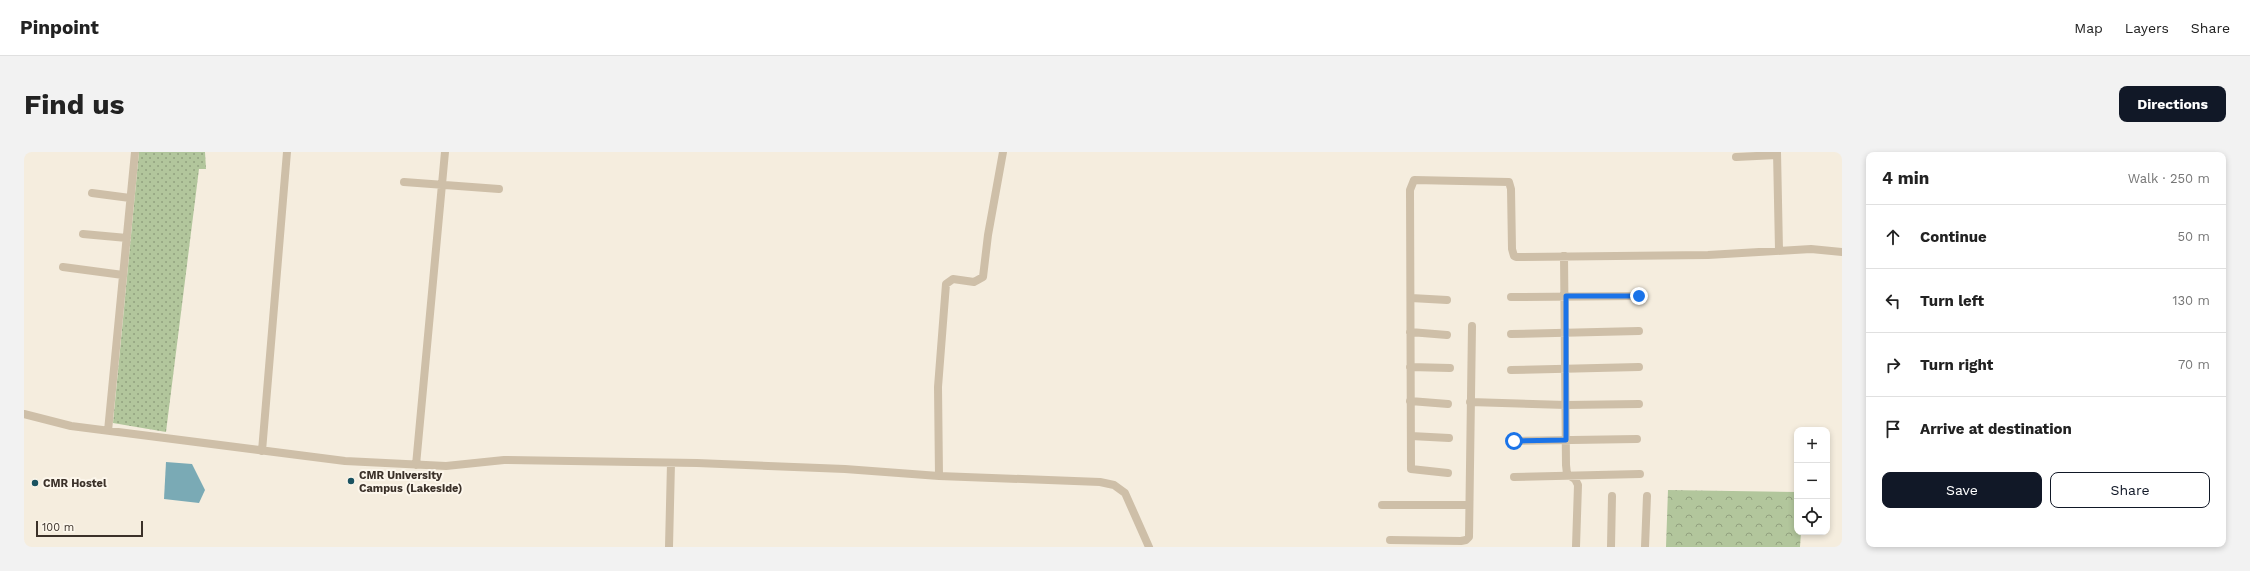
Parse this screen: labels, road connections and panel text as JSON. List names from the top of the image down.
{
  "places": ["CMR University Campus (Lakeside)", "CMR Hostel"],
  "scale_bar": "100 m",
  "page": {
    "header": "Pinpoint",
    "nav": ["Map", "Layers", "Share"],
    "buttons": [
      "Directions",
      ["Save", "Share"]
    ],
    "title": "Find us",
    "heading": ["4 min", "Walk · 250 m"],
    "list": [
      ["Continue", "50 m"],
      ["Turn left", "130 m"],
      ["Turn right", "70 m"],
      "Arrive at destination"
    ],
    "map_buttons": ["+", "−"],
    "scale": "100 m"
  }
}
